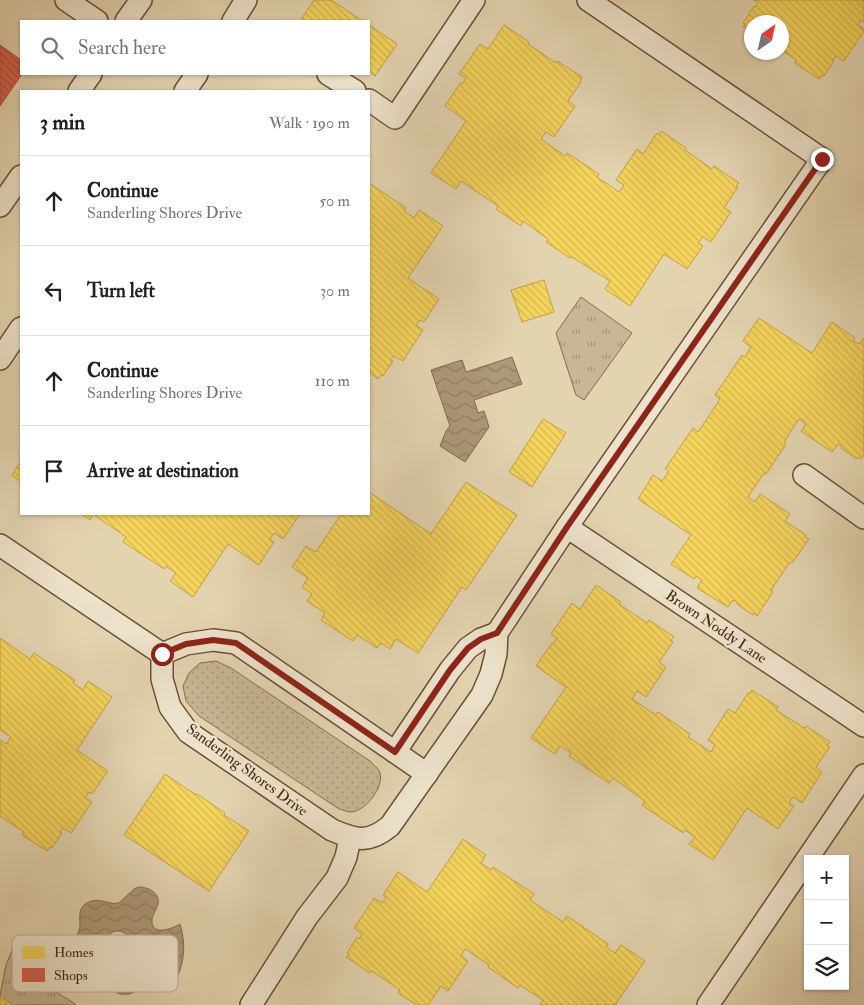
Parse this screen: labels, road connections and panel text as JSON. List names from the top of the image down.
{
  "streets": {
    "lane": ["Brown Noddy Lane", "Sanderling Shores Drive"]
  },
  "legend": ["Homes", "Shops"],
  "north": "top right",
  "page": {
    "search": "Search here",
    "heading": ["3 min", "Walk · 190 m"],
    "list": [
      ["Continue", "Sanderling Shores Drive", "50 m"],
      ["Turn left", "30 m"],
      ["Continue", "Sanderling Shores Drive", "110 m"],
      "Arrive at destination"
    ],
    "map_buttons": ["+", "−"]
  }
}
